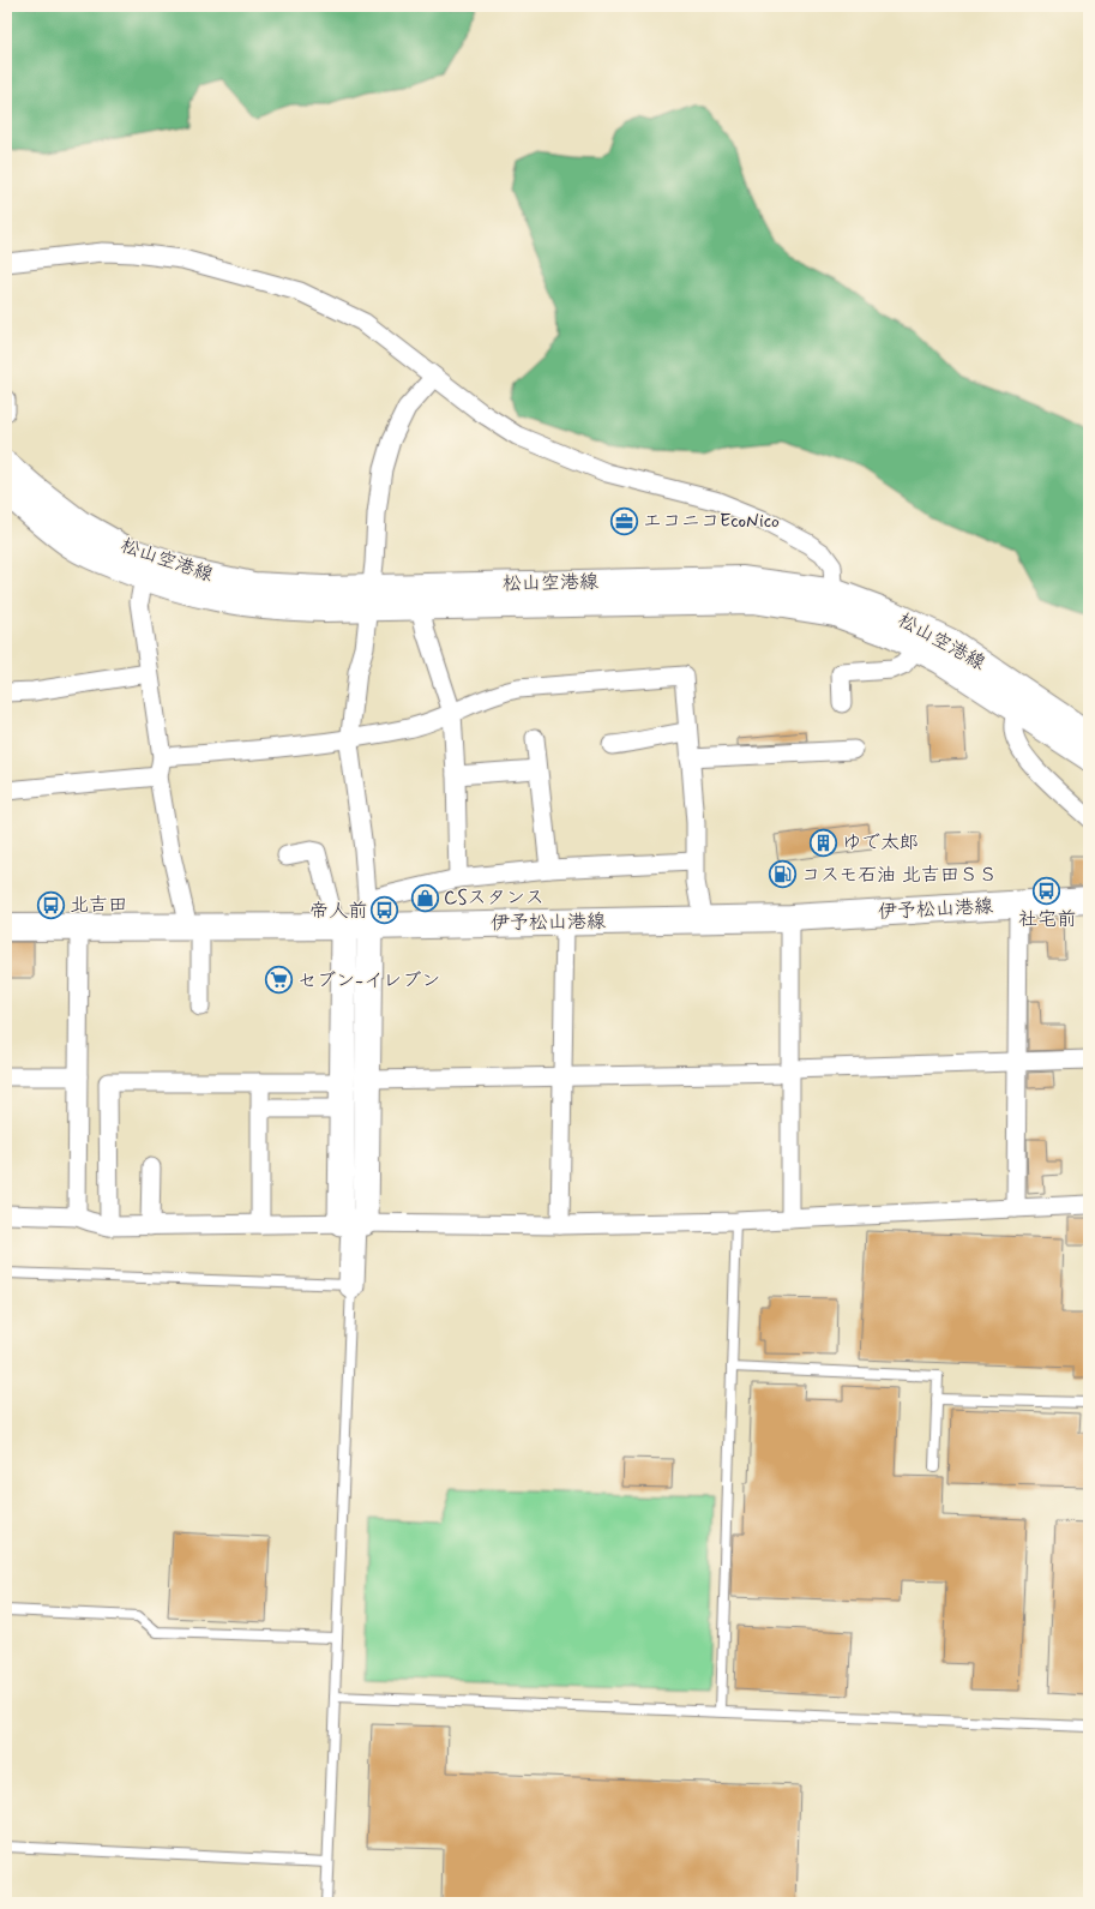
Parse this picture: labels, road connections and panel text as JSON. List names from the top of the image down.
{
  "streets": {
    "main road": ["松山空港線", "伊予松山港線"]
  },
  "places": {
    "office": ["エコニコEcoNico"],
    "building": ["ゆで太郎"],
    "fuel station": ["コスモ石油 北吉田ＳＳ"],
    "bus stop": ["社宅前", "北吉田", "帝人前"],
    "shop": ["CSスタンス"],
    "supermarket": ["セブン-イレブン"]
  }
}
